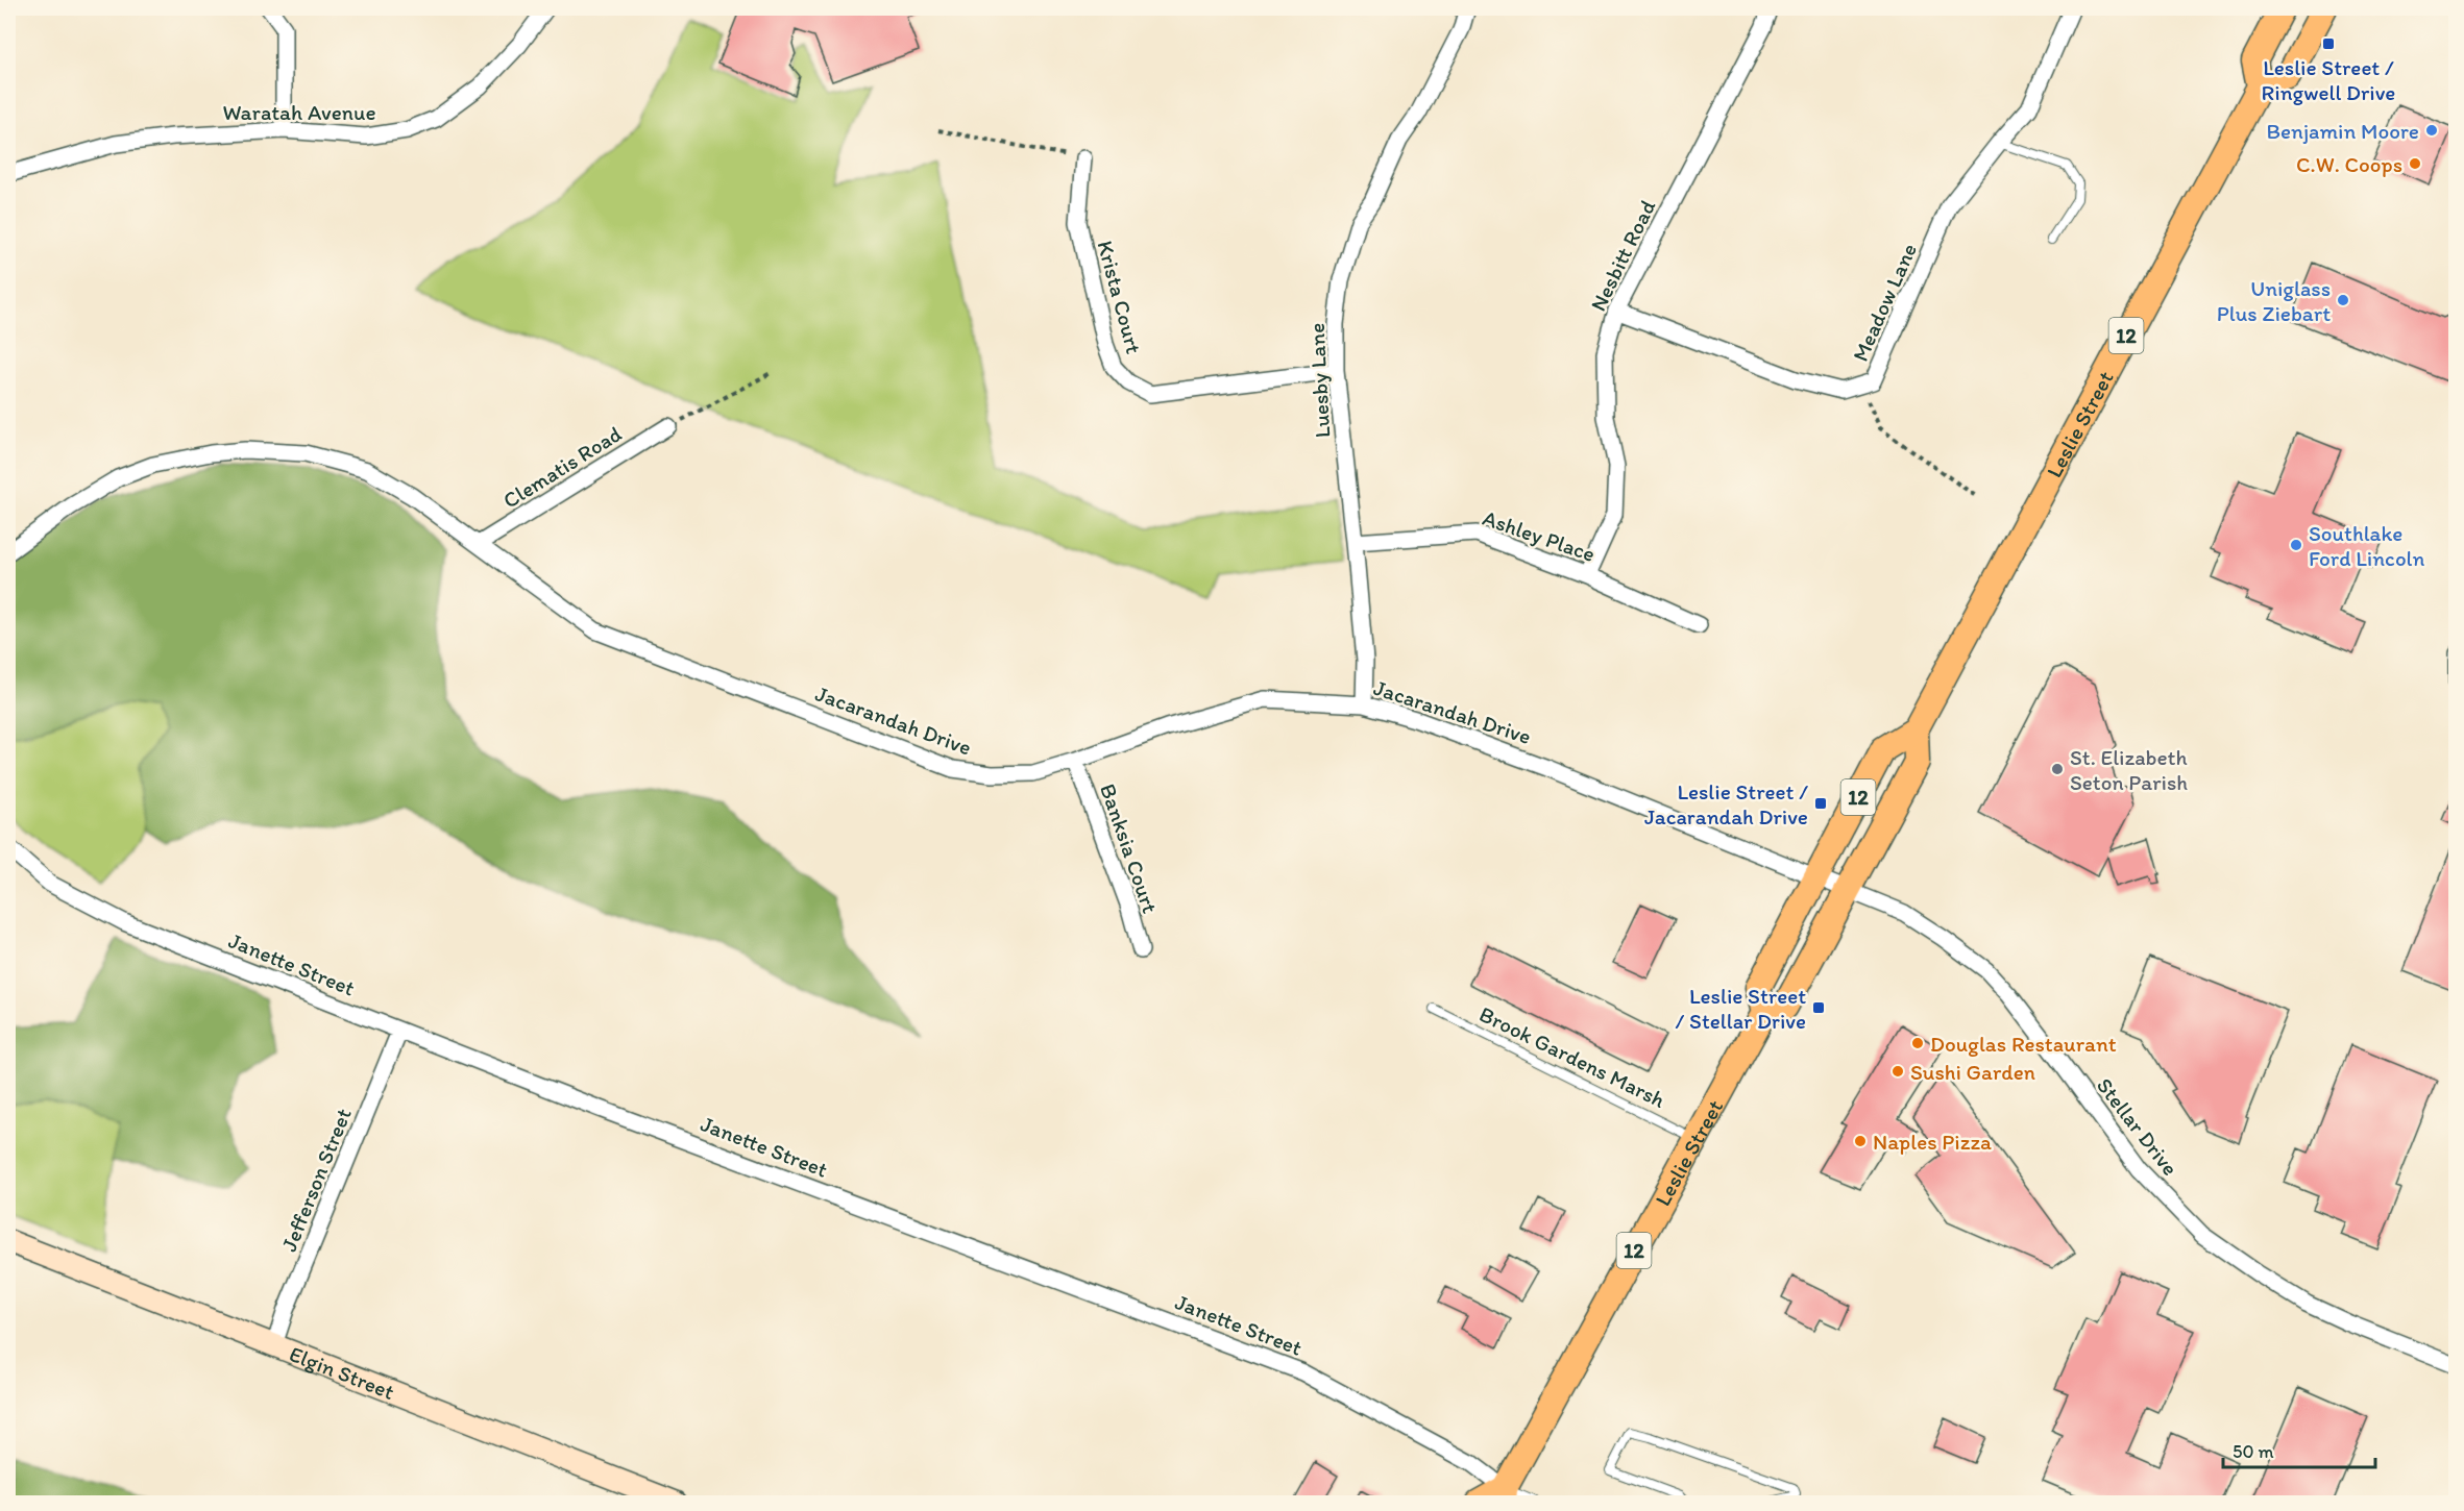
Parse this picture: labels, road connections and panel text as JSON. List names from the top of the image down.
{
  "streets": {
    "main road": ["12", "Leslie Street"],
    "street": [
      "Waratah Avenue",
      "Nesbitt Road",
      "Krista Court",
      "Meadow Lane",
      "Luesby Lane",
      "Clematis Road",
      "Ashley Place",
      "Jacarandah Drive",
      "Banksia Court",
      "Janette Street",
      "Stellar Drive",
      "Jefferson Street",
      "Elgin Street"
    ],
    "lane": ["Brook Gardens Marsh"]
  },
  "crossings": [
    ["Nesbitt Road", "Meadow Lane"],
    ["Nesbitt Road", "Ashley Place"],
    ["Krista Court", "Luesby Lane"],
    ["12", "Leslie Street"],
    ["12", "Jacarandah Drive"],
    ["12", "Stellar Drive"],
    ["Luesby Lane", "Ashley Place"],
    ["Luesby Lane", "Jacarandah Drive"],
    ["Leslie Street", "Janette Street"],
    ["Leslie Street", "Brook Gardens Marsh"],
    ["Leslie Street", "Stellar Drive"],
    ["Clematis Road", "Jacarandah Drive"],
    ["Jacarandah Drive", "Banksia Court"],
    ["Jacarandah Drive", "Stellar Drive"],
    ["Janette Street", "Jefferson Street"],
    ["Jefferson Street", "Elgin Street"]
  ],
  "places": {
    "transit": ["Leslie Street / Ringwell Drive", "Leslie Street / Jacarandah Drive", "Leslie Street / Stellar Drive"],
    "other": [
      "Benjamin Moore",
      "C.W. Coops",
      "Uniglass Plus Ziebart",
      "Southlake Ford Lincoln",
      "St. Elizabeth Seton Parish",
      "Douglas Restaurant",
      "Sushi Garden",
      "Naples Pizza"
    ]
  },
  "scale_bar": "50 m"
}
